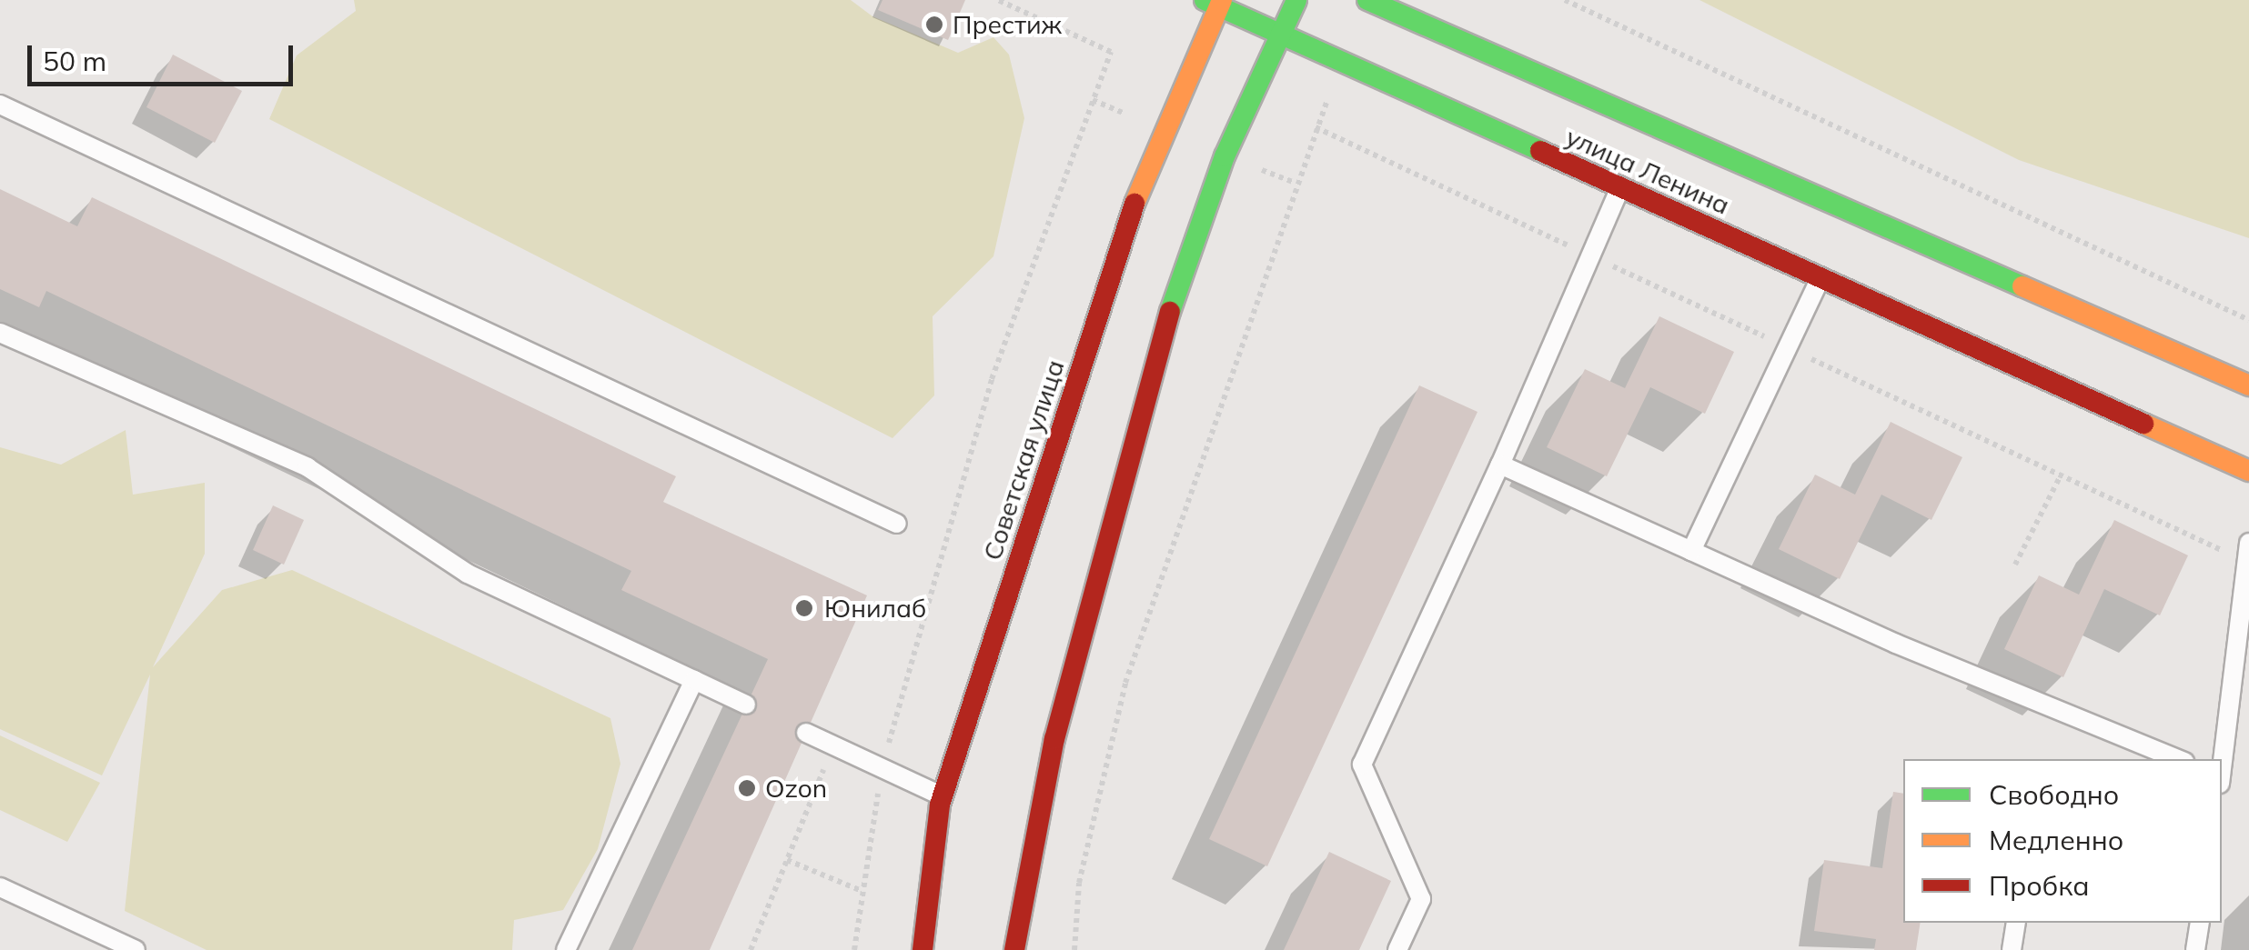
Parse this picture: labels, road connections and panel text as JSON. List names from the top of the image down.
{
  "streets": {
    "street": ["улица Ленина", "Советская улица"]
  },
  "crossings": [
    ["улица Ленина", "Советская улица"]
  ],
  "places": ["Престиж", "Юнилаб", "Ozon"],
  "legend": ["Свободно", "Медленно", "Пробка"],
  "scale_bar": "50 m"
}
